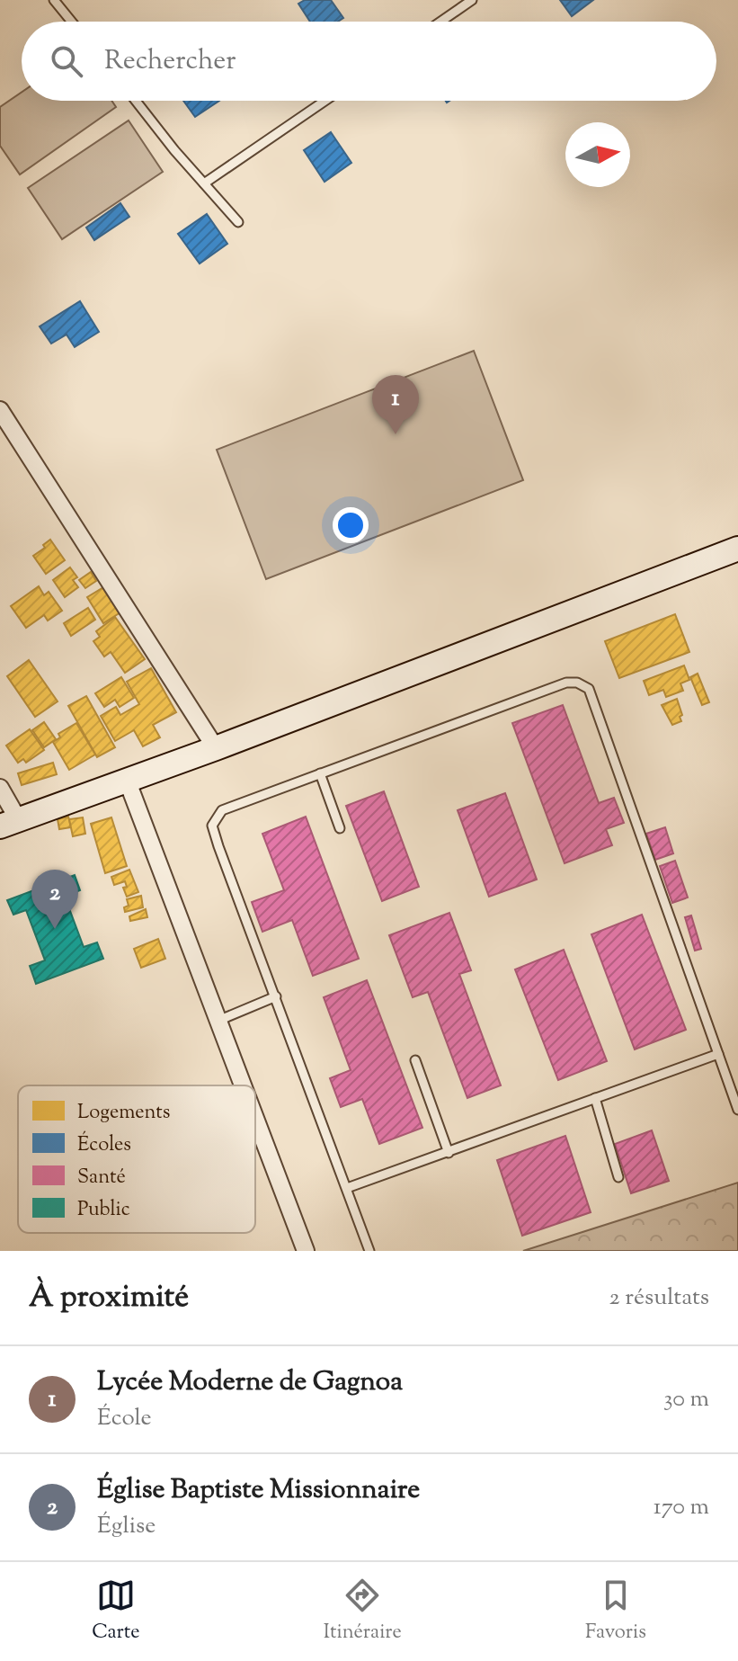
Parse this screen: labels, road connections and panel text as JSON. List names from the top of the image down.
{
  "legend": [
    "Logements",
    "Écoles",
    "Santé",
    "Public"
  ],
  "north": "right",
  "page": {
    "search": "Rechercher",
    "pins": ["1", "2"],
    "heading": ["À proximité", "2 résultats"],
    "list": [
      {
        "mark": "1",
        "name": "Lycée Moderne de Gagnoa",
        "note": "École",
        "value": "30 m"
      },
      {
        "mark": "2",
        "name": "Église Baptiste Missionnaire",
        "note": "Église",
        "value": "170 m"
      }
    ],
    "nav": ["Carte", "Itinéraire", "Favoris"]
  }
}
